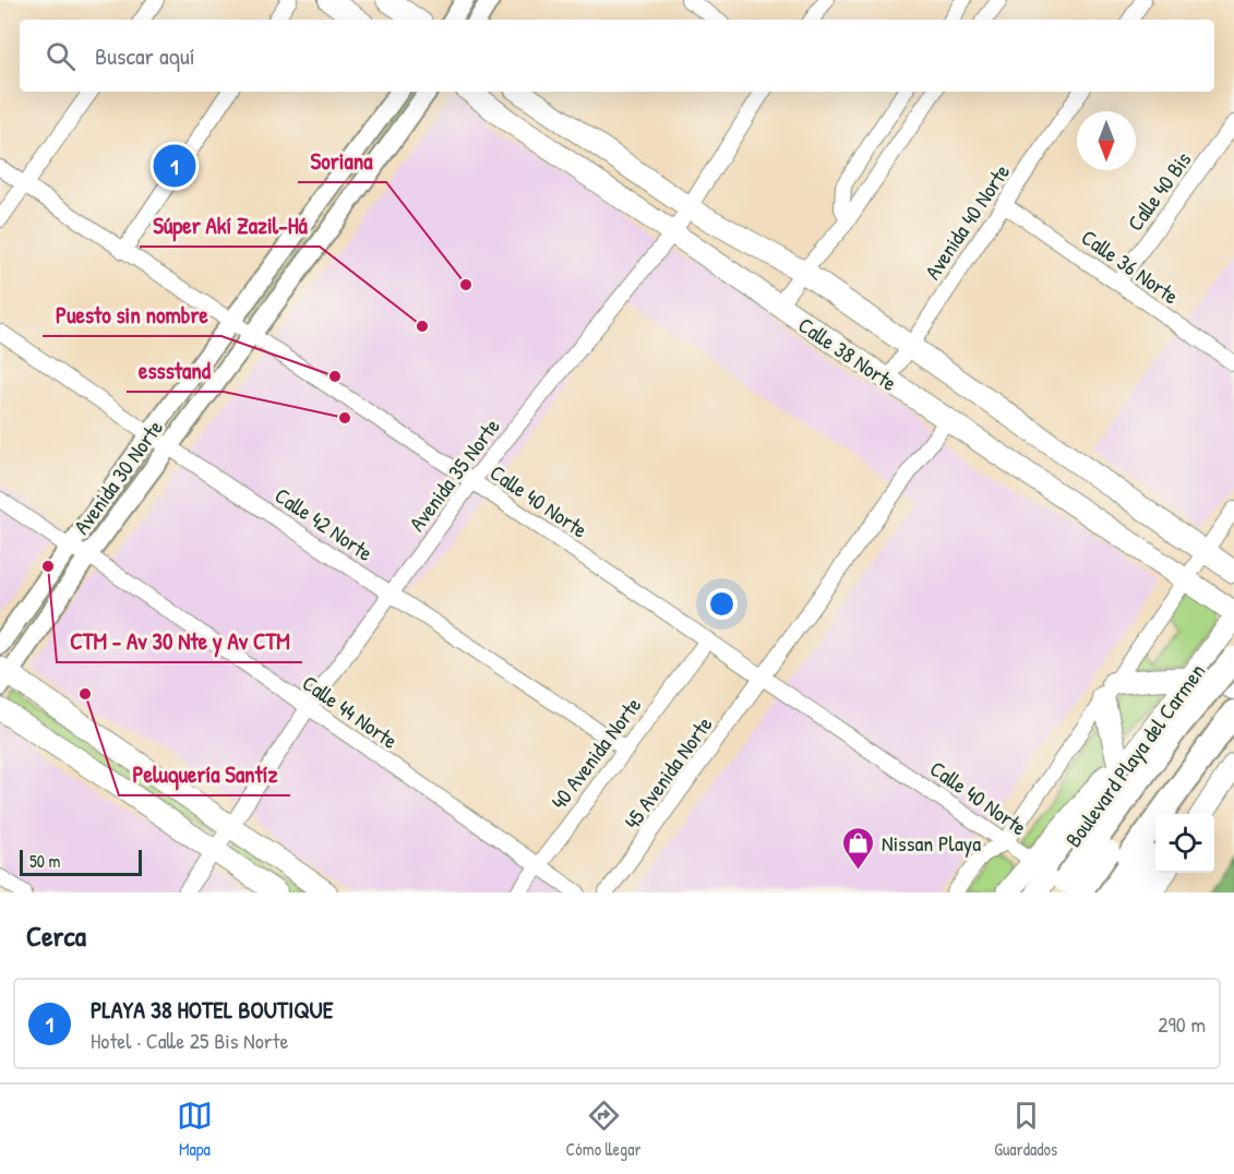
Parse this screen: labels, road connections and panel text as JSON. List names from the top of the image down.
{
  "streets": {
    "main road": ["Calle 38 Norte", "Boulevard Playa del Carmen"],
    "street": [
      "Calle 40 Bis",
      "Avenida 40 Norte",
      "Calle 36 Norte",
      "Avenida 35 Norte",
      "Avenida 30 Norte",
      "Calle 40 Norte",
      "Calle 42 Norte",
      "Calle 44 Norte",
      "40 Avenida Norte",
      "45 Avenida Norte"
    ]
  },
  "crossings": [
    ["Calle 40 Bis", "Calle 36 Norte"],
    ["Avenida 40 Norte", "Calle 36 Norte"],
    ["Avenida 40 Norte", "Calle 38 Norte"],
    ["Calle 38 Norte", "Avenida 35 Norte"],
    ["Avenida 35 Norte", "Calle 40 Norte"],
    ["Avenida 35 Norte", "Calle 42 Norte"],
    ["Avenida 35 Norte", "Calle 44 Norte"],
    ["Avenida 30 Norte", "Calle 40 Norte"],
    ["Avenida 30 Norte", "Calle 42 Norte"],
    ["Avenida 30 Norte", "Calle 44 Norte"],
    ["Calle 40 Norte", "40 Avenida Norte"],
    ["Calle 40 Norte", "Boulevard Playa del Carmen"],
    ["Calle 40 Norte", "45 Avenida Norte"],
    ["Calle 42 Norte", "40 Avenida Norte"],
    ["Calle 44 Norte", "40 Avenida Norte"]
  ],
  "places": {
    "other": [
      "Soriana",
      "Súper Akí Zazil-Há",
      "Puesto sin nombre",
      "essstand",
      "CTM - Av 30 Nte y Av CTM",
      "Peluquería Santíz"
    ],
    "shop": ["Nissan Playa"]
  },
  "scale_bar": "50 m",
  "north": "bottom",
  "page": {
    "search": "Buscar aquí",
    "pins": "1",
    "scale": "50 m",
    "heading": "Cerca",
    "list": [
      {
        "mark": "1",
        "name": "PLAYA 38 HOTEL BOUTIQUE",
        "note": "Hotel · Calle 25 Bis Norte",
        "value": "290 m"
      }
    ],
    "nav": ["Mapa", "Cómo llegar", "Guardados"]
  }
}
